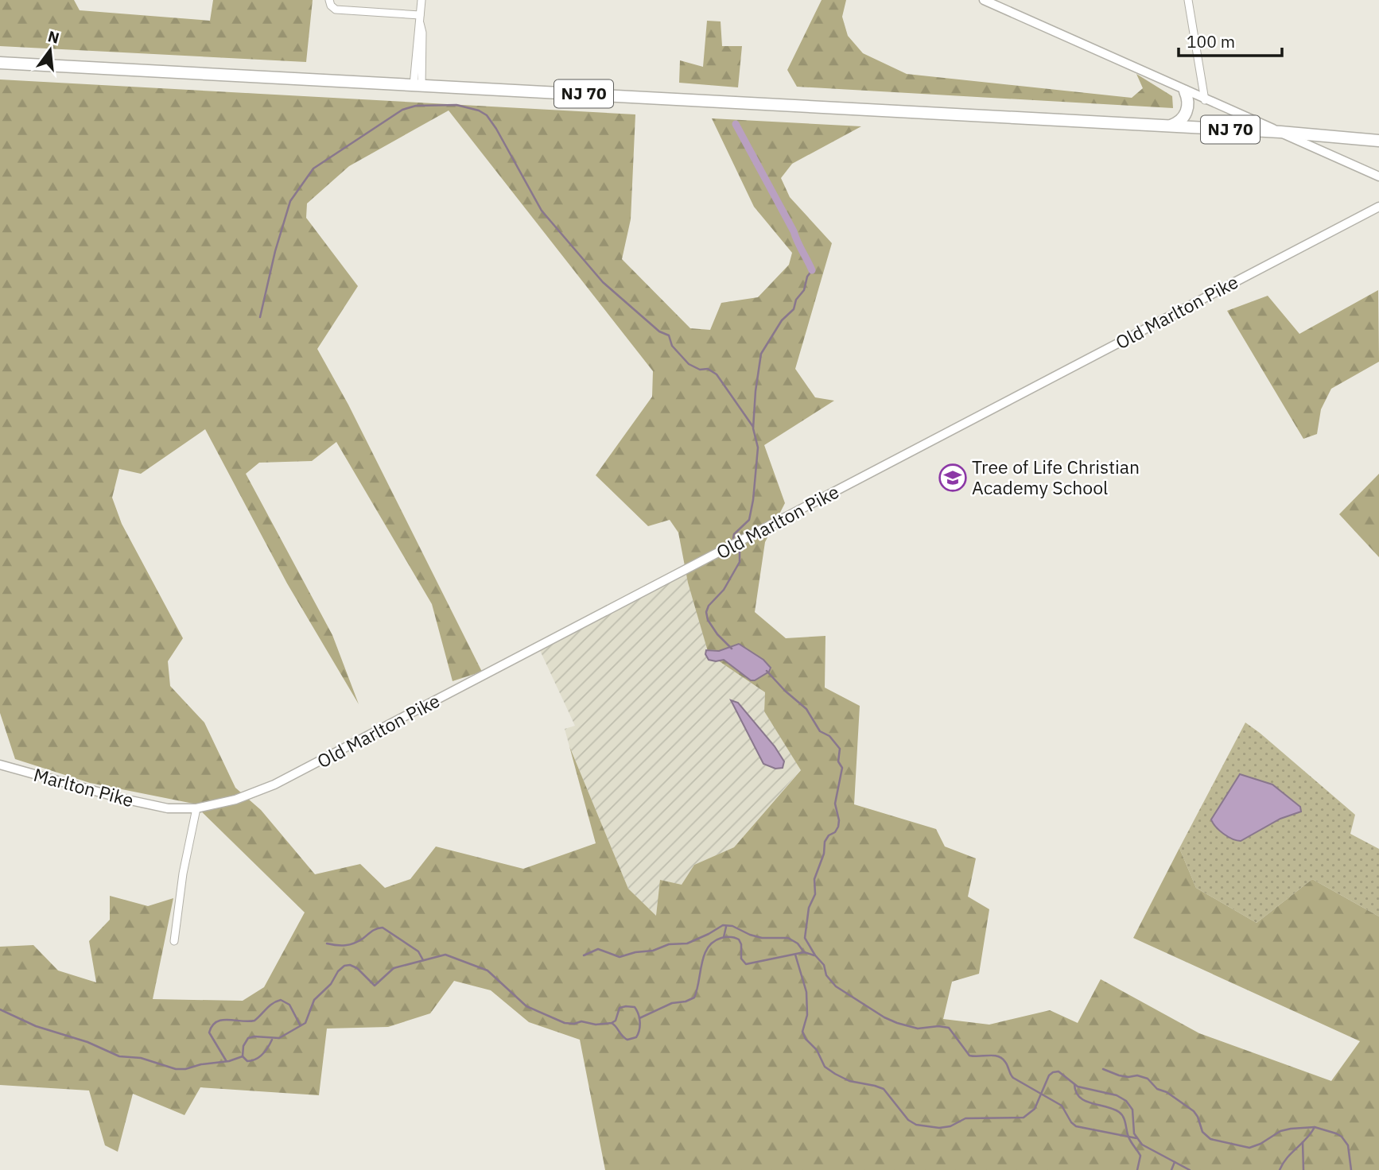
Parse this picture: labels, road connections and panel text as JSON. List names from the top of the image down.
{
  "streets": {
    "highway": ["NJ 70"],
    "street": ["Old Marlton Pike", "Marlton Pike"]
  },
  "crossings": [
    ["Old Marlton Pike", "Marlton Pike"]
  ],
  "places": {
    "school or university": ["Tree of Life Christian Academy School"]
  },
  "scale_bar": "100 m",
  "north": "top"
}
